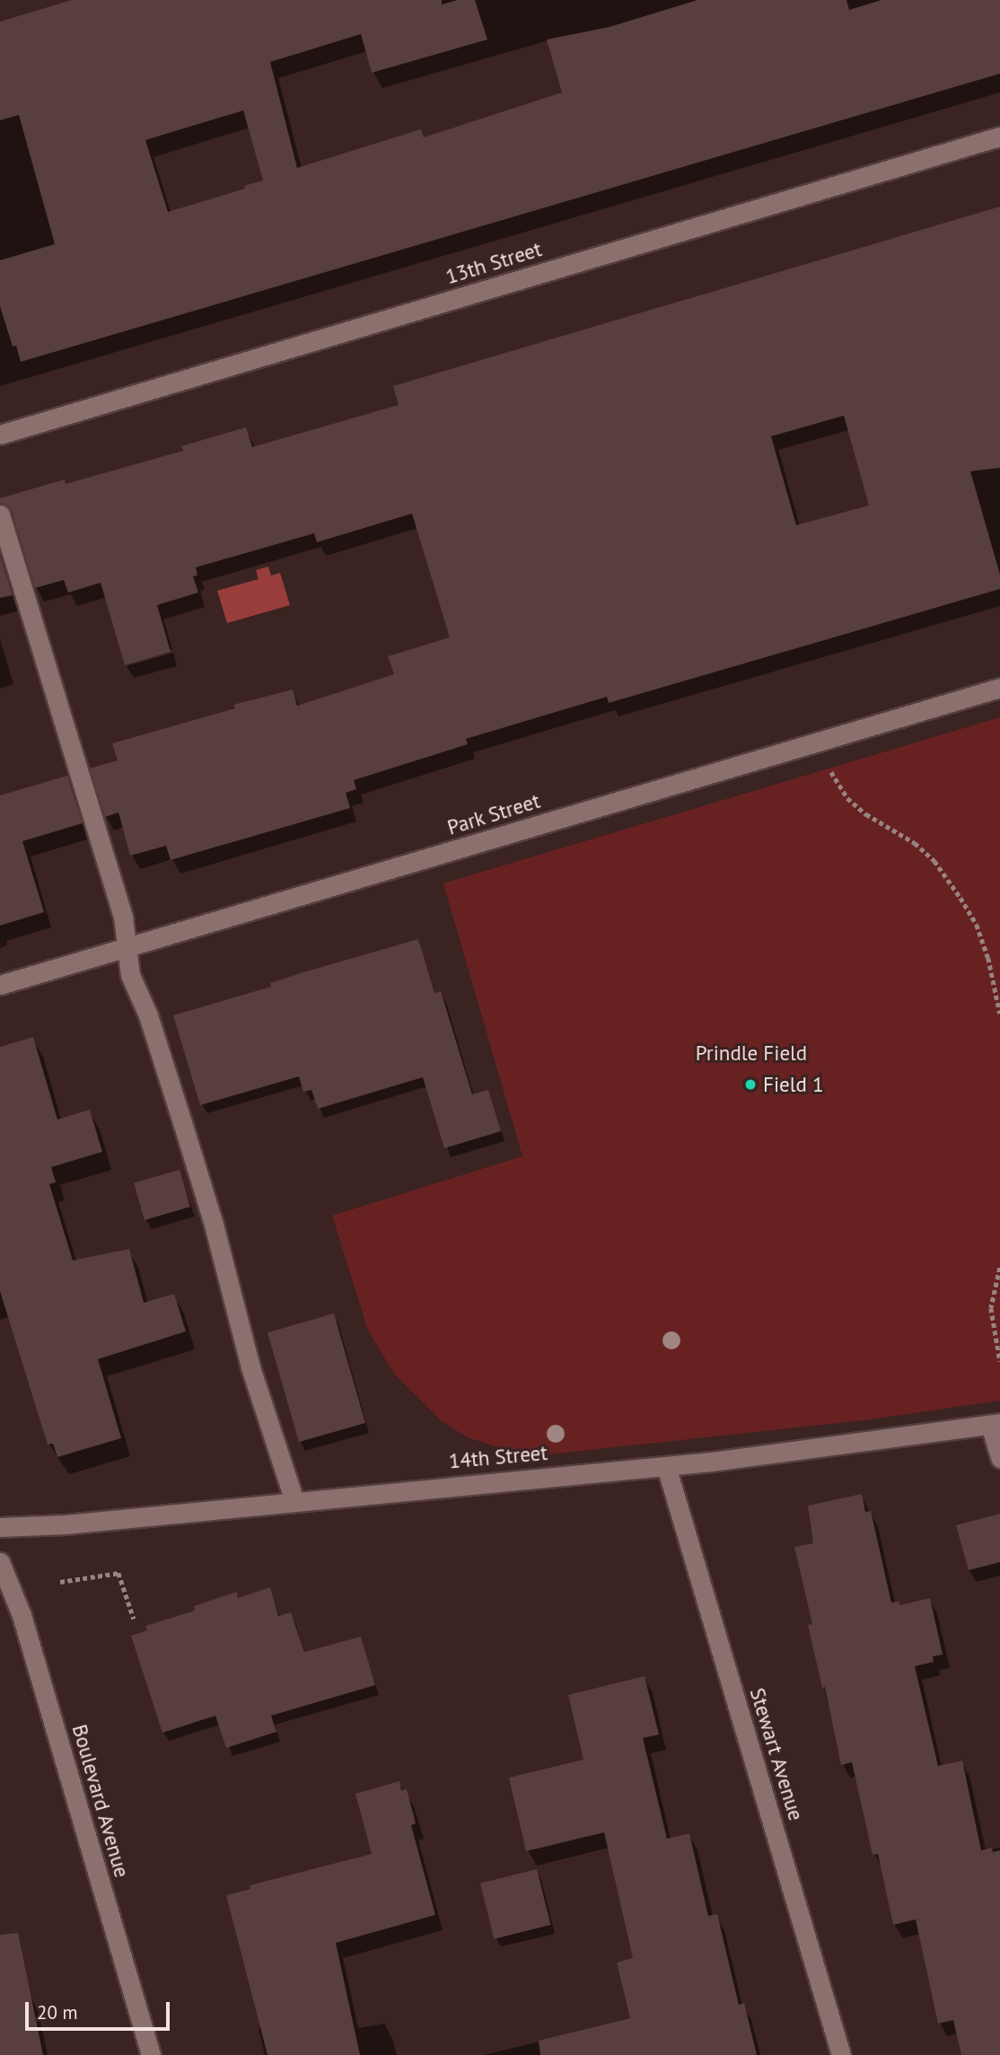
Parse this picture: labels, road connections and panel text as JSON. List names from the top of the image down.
{
  "streets": {
    "street": [
      "13th Street",
      "Park Street",
      "14th Street",
      "Stewart Avenue",
      "Boulevard Avenue"
    ]
  },
  "crossings": [
    ["14th Street", "Stewart Avenue"]
  ],
  "parks": ["Prindle Field"],
  "places": ["Field 1"],
  "scale_bar": "20 m"
}
